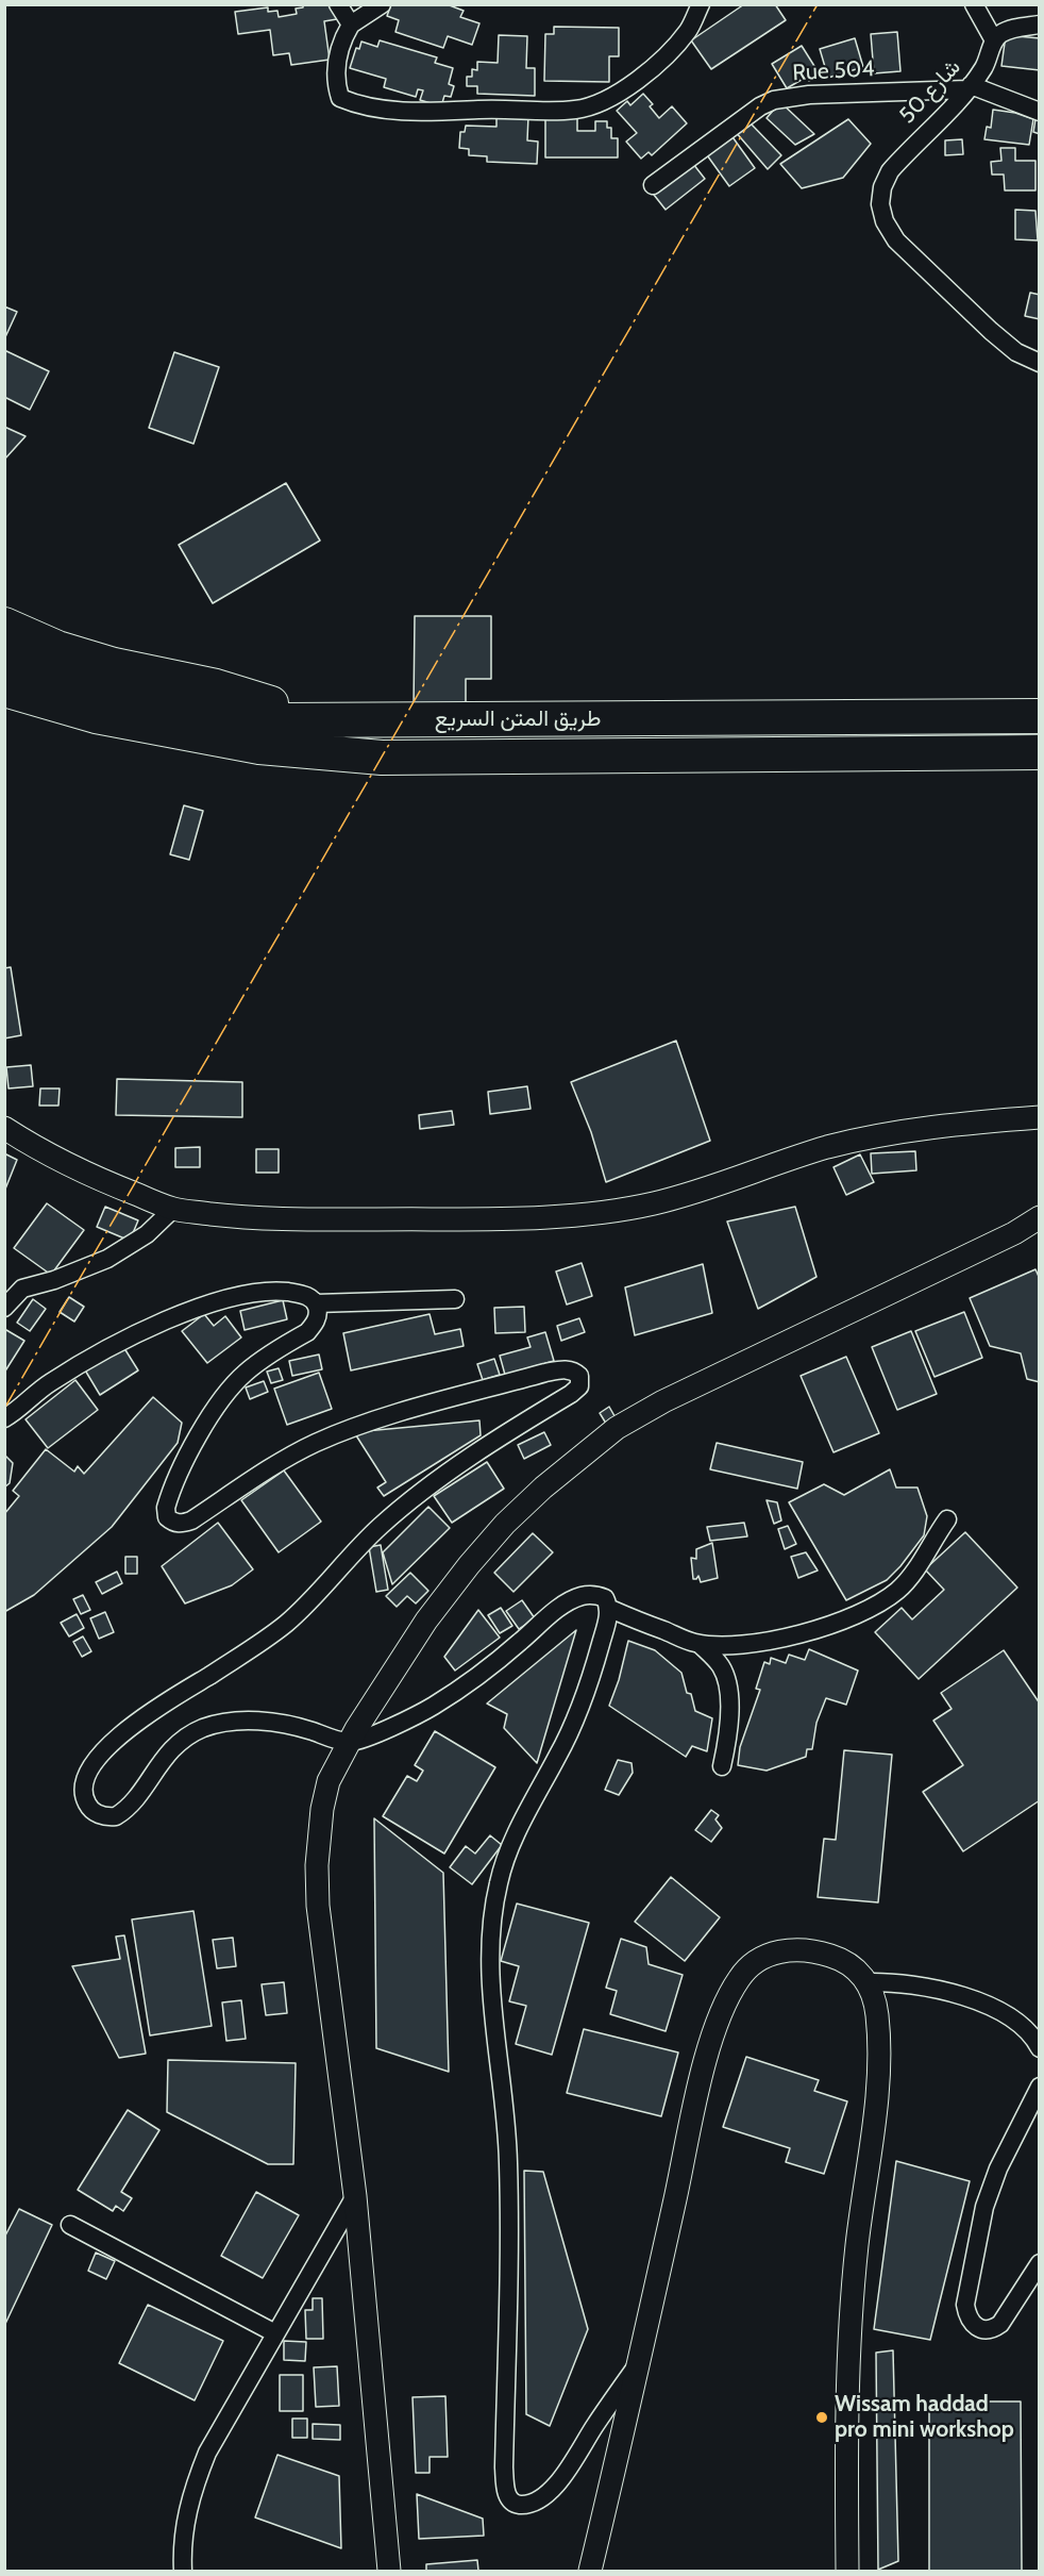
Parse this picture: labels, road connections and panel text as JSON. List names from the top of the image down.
{
  "streets": {
    "highway": ["طريق المتن السريع"],
    "street": ["Rue 504", "شارع 50"]
  },
  "crossings": [
    ["Rue 504", "شارع 50"]
  ],
  "places": ["Wissam haddad pro mini workshop"]
}
